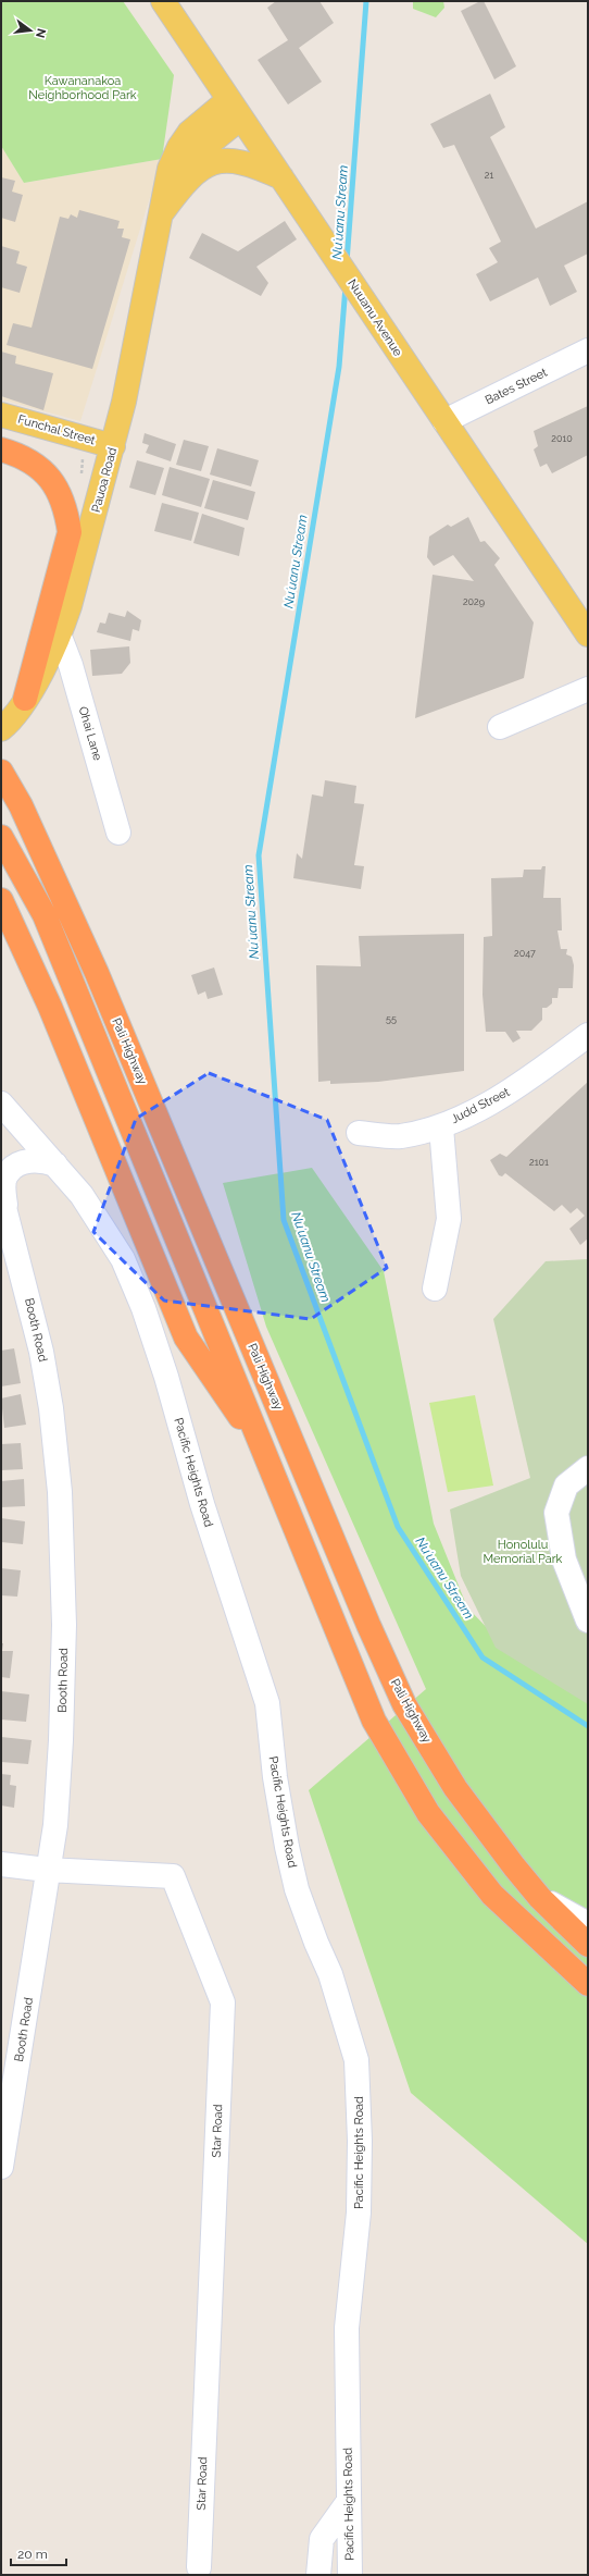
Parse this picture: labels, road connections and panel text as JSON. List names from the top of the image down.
{
  "streets": {
    "highway": ["Pali Highway"],
    "main road": ["Nuuanu Avenue", "Funchal Street", "Pauoa Road"],
    "street": [
      "Bates Street",
      "Ohai Lane",
      "Judd Street",
      "Booth Road",
      "Pacific Heights Road",
      "Star Road"
    ]
  },
  "crossings": [
    ["Nuuanu Avenue", "Bates Street"],
    ["Nuuanu Avenue", "Pauoa Road"],
    ["Funchal Street", "Pauoa Road"],
    ["Pauoa Road", "Ohai Lane"],
    ["Booth Road", "Pacific Heights Road"],
    ["Booth Road", "Star Road"]
  ],
  "water": ["Nuʻuanu Stream"],
  "parks": ["Kawananakoa Neighborhood Park", "Honolulu Memorial Park"],
  "house_numbers": [
    "21",
    "2010",
    "2029",
    "2047",
    "55",
    "2101"
  ],
  "scale_bar": "20 m",
  "north": "right"
}
